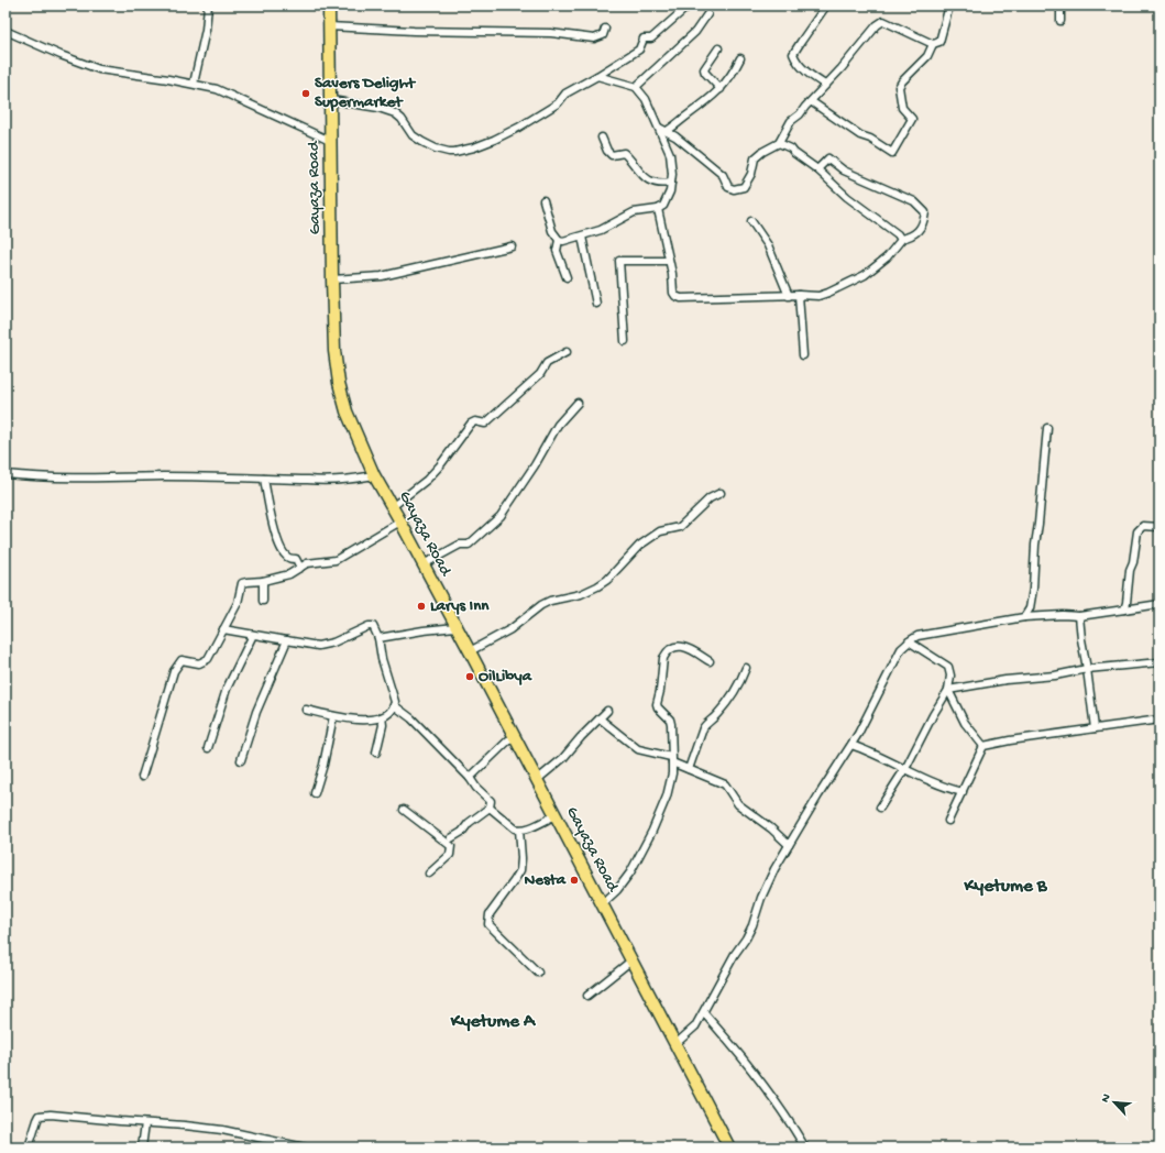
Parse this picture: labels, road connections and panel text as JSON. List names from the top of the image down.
{
  "streets": {
    "main road": ["Gayaza Road"]
  },
  "districts": ["Kyetume B", "Kyetume A"],
  "places": [
    "Savers Delight Supermarket",
    "Larys Inn",
    "OilLibya",
    "Nesta"
  ],
  "north": "top left"
}
